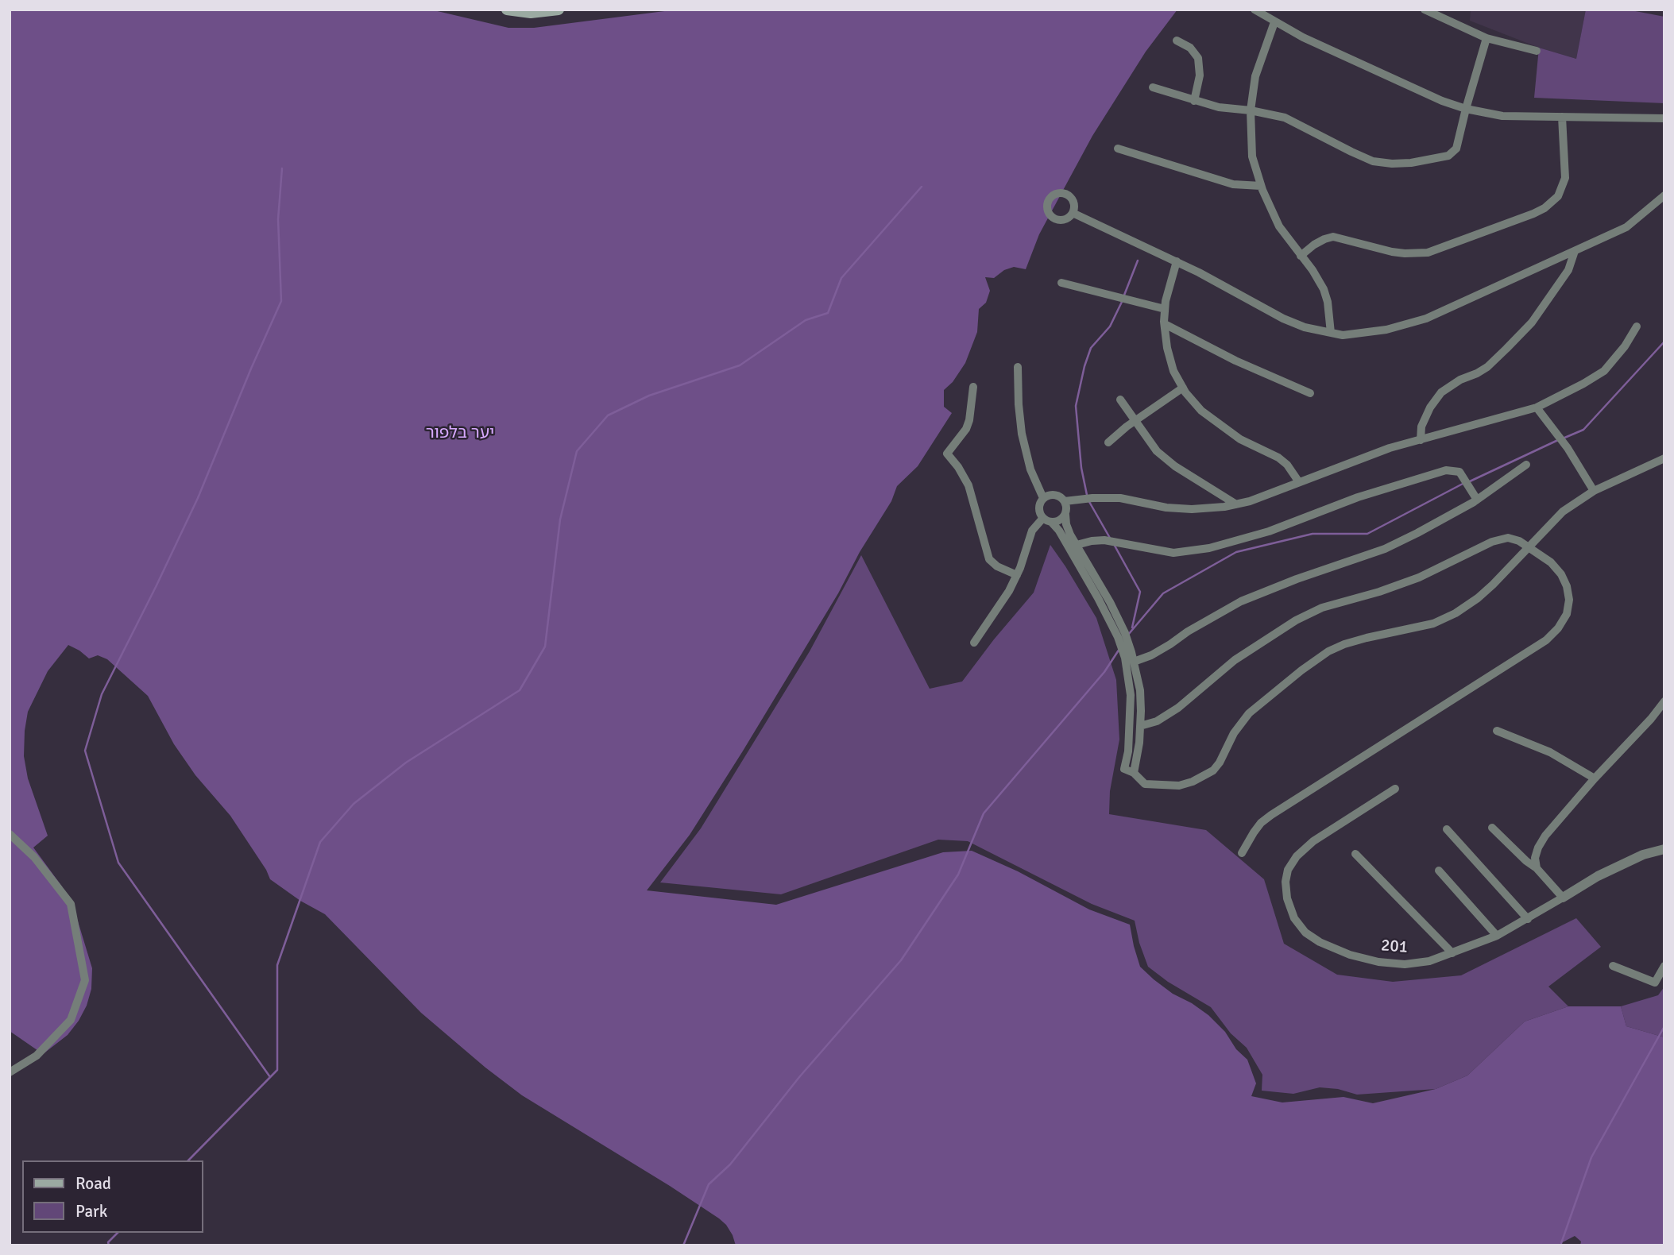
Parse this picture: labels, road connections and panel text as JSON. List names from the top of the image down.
{
  "streets": {
    "street": ["201"]
  },
  "parks": ["יער בלפור"],
  "legend": ["Road", "Park"]
}
